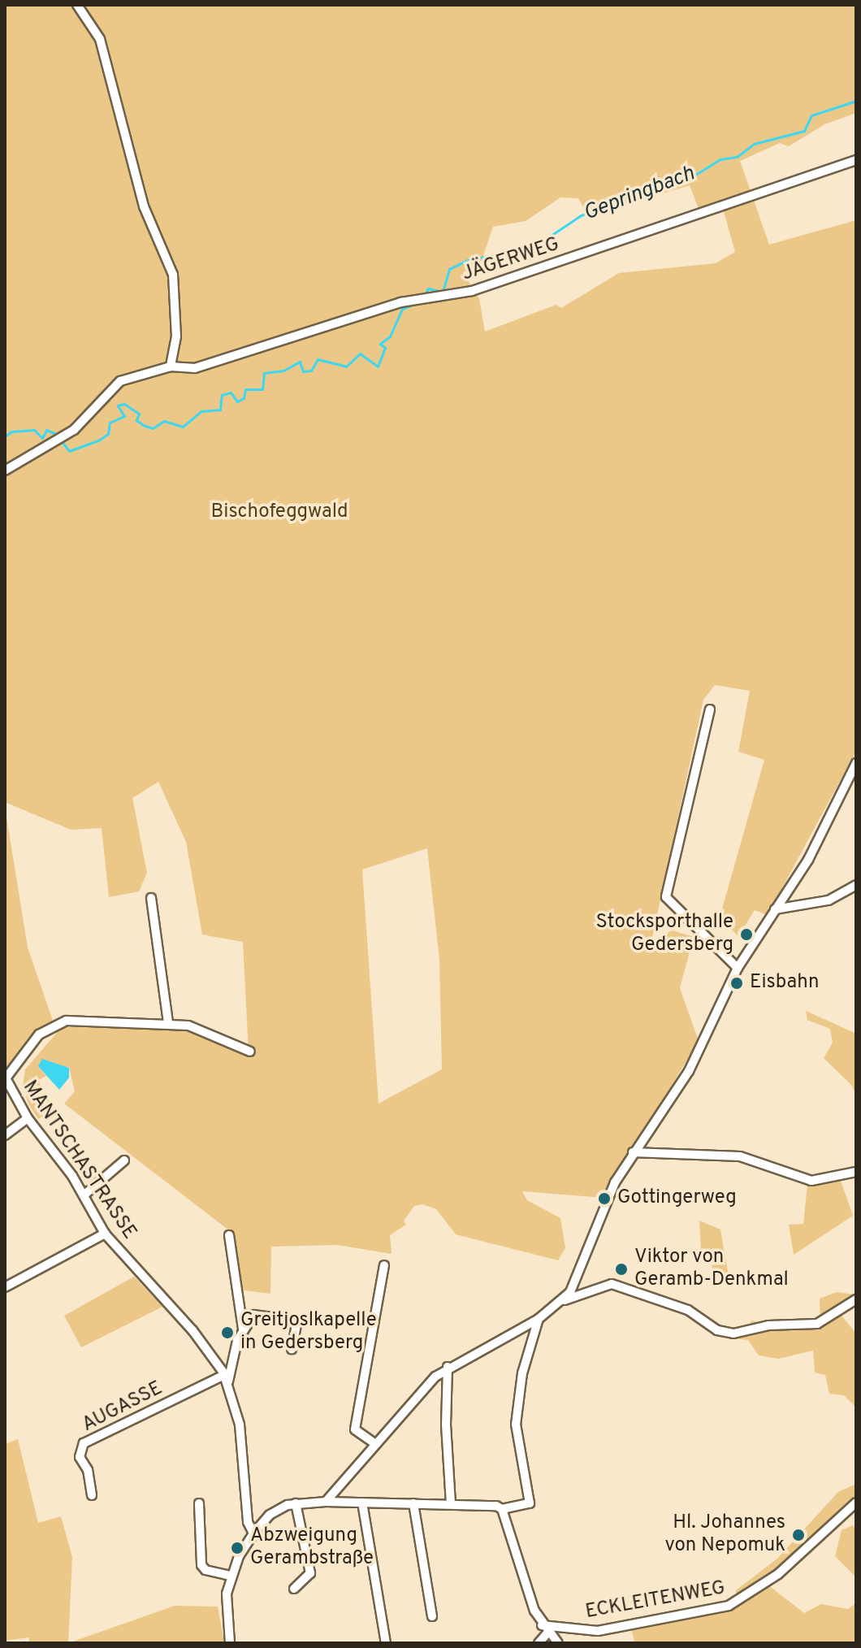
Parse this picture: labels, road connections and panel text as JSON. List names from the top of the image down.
{
  "streets": {
    "street": [
      "JÄGERWEG",
      "MANTSCHASTRASSE",
      "AUGASSE",
      "ECKLEITENWEG"
    ]
  },
  "crossings": [
    ["MANTSCHASTRASSE", "AUGASSE"]
  ],
  "water": ["Gepringbach"],
  "parks": ["Bischofeggwald"],
  "places": [
    "Stocksporthalle Gedersberg",
    "Eisbahn",
    "Gottingerweg",
    "Viktor von Geramb-Denkmal",
    "Greitjoslkapelle in Gedersberg",
    "Hl. Johannes von Nepomuk",
    "Abzweigung Gerambstraße"
  ]
}
